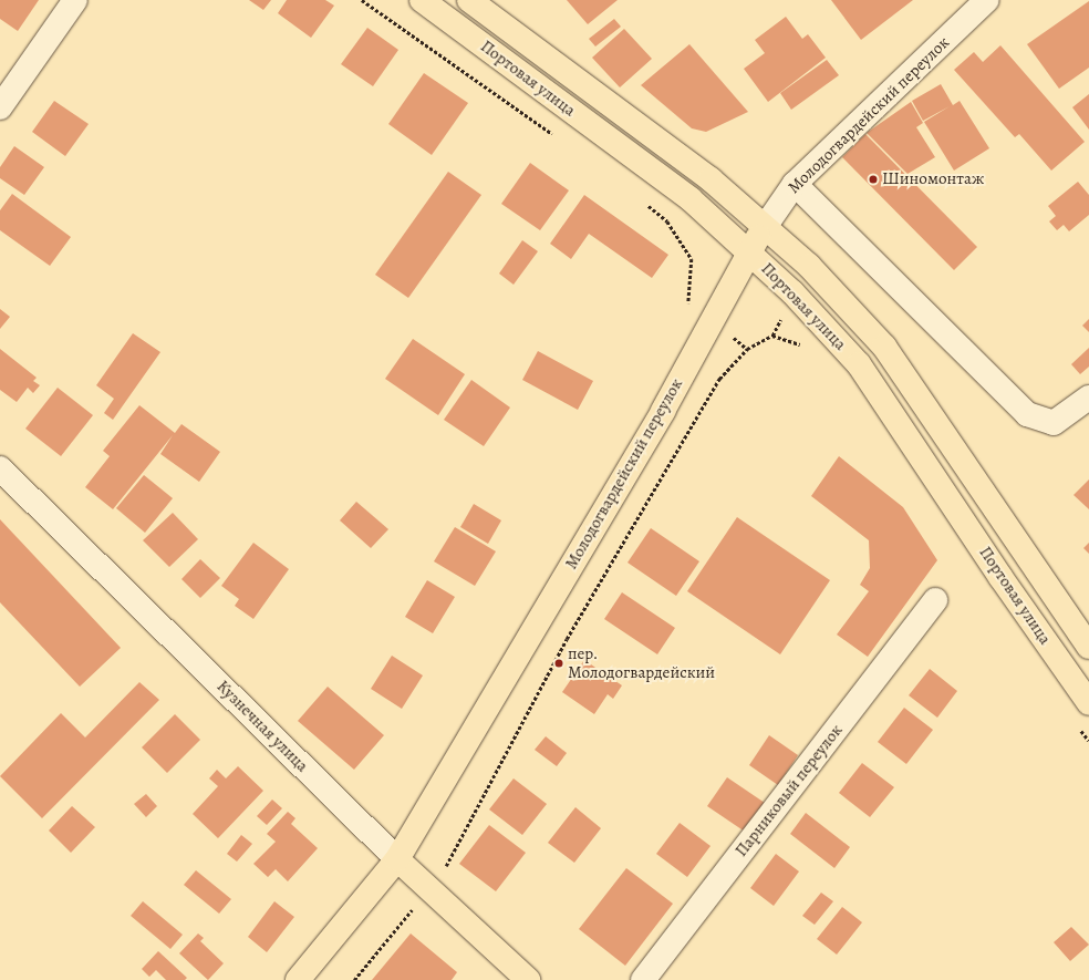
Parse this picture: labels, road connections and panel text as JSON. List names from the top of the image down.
{
  "streets": {
    "main road": ["Портовая улица", "Молодогвардейский переулок", "Кузнечная улица"],
    "street": ["Парниковый переулок"]
  },
  "crossings": [
    ["Портовая улица", "Молодогвардейский переулок"],
    ["Молодогвардейский переулок", "Кузнечная улица"]
  ],
  "places": ["Шиномонтаж", "пер. Молодогвардейский"]
}
